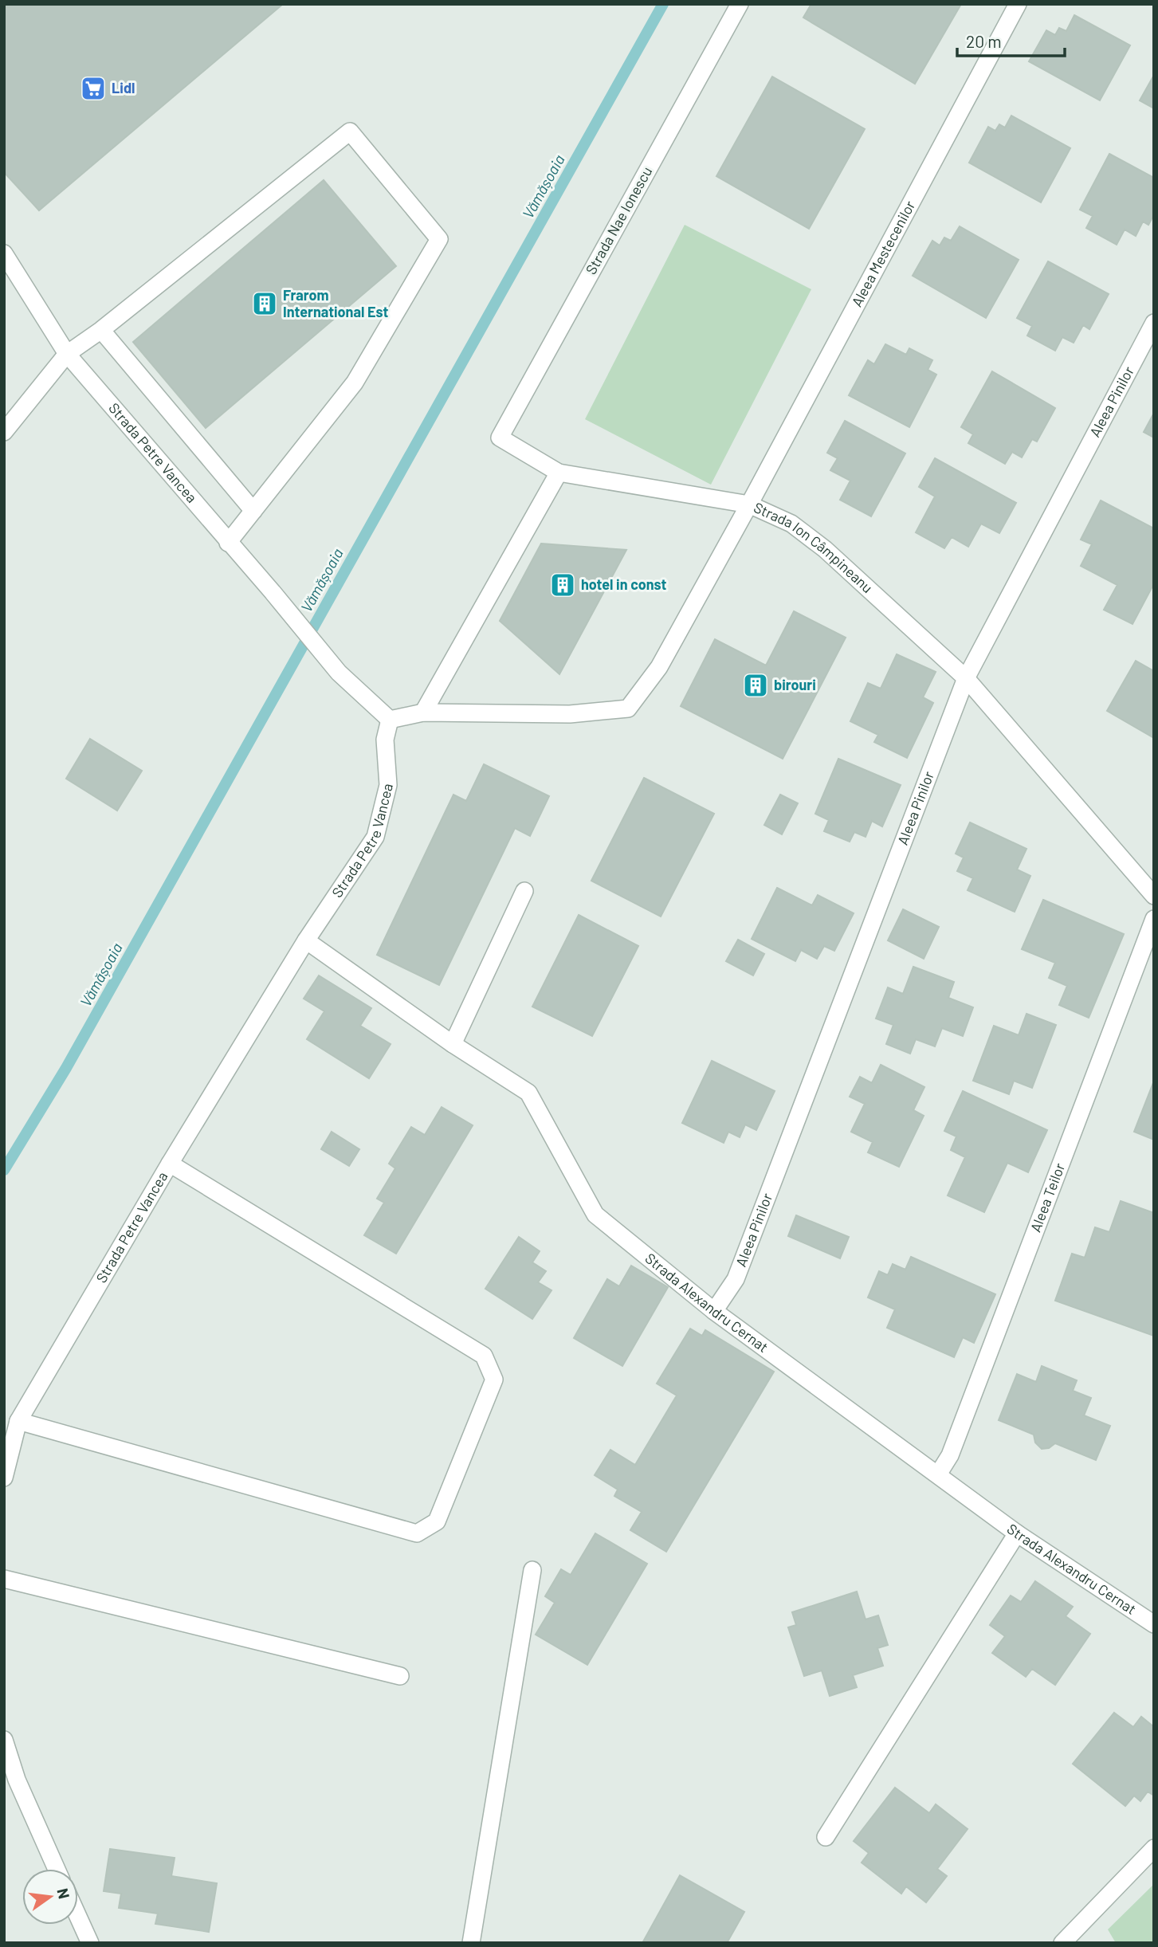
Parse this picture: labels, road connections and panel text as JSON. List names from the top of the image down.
{
  "streets": {
    "street": [
      "Strada Nae Ionescu",
      "Aleea Mestecenilor",
      "Aleea Pinilor",
      "Strada Petre Vancea",
      "Strada Ion Câmpineanu",
      "Aleea Teilor",
      "Strada Alexandru Cernat"
    ]
  },
  "crossings": [
    ["Aleea Mestecenilor", "Strada Ion Câmpineanu"],
    ["Aleea Pinilor", "Strada Ion Câmpineanu"],
    ["Aleea Pinilor", "Strada Alexandru Cernat"],
    ["Strada Petre Vancea", "Strada Ion Câmpineanu"],
    ["Strada Petre Vancea", "Strada Alexandru Cernat"],
    ["Aleea Teilor", "Strada Alexandru Cernat"]
  ],
  "water": ["Vămășoaia"],
  "places": {
    "supermarket": ["Lidl"],
    "building": ["Frarom International Est", "hotel in const", "birouri"]
  },
  "scale_bar": "20 m",
  "north": "right"
}
